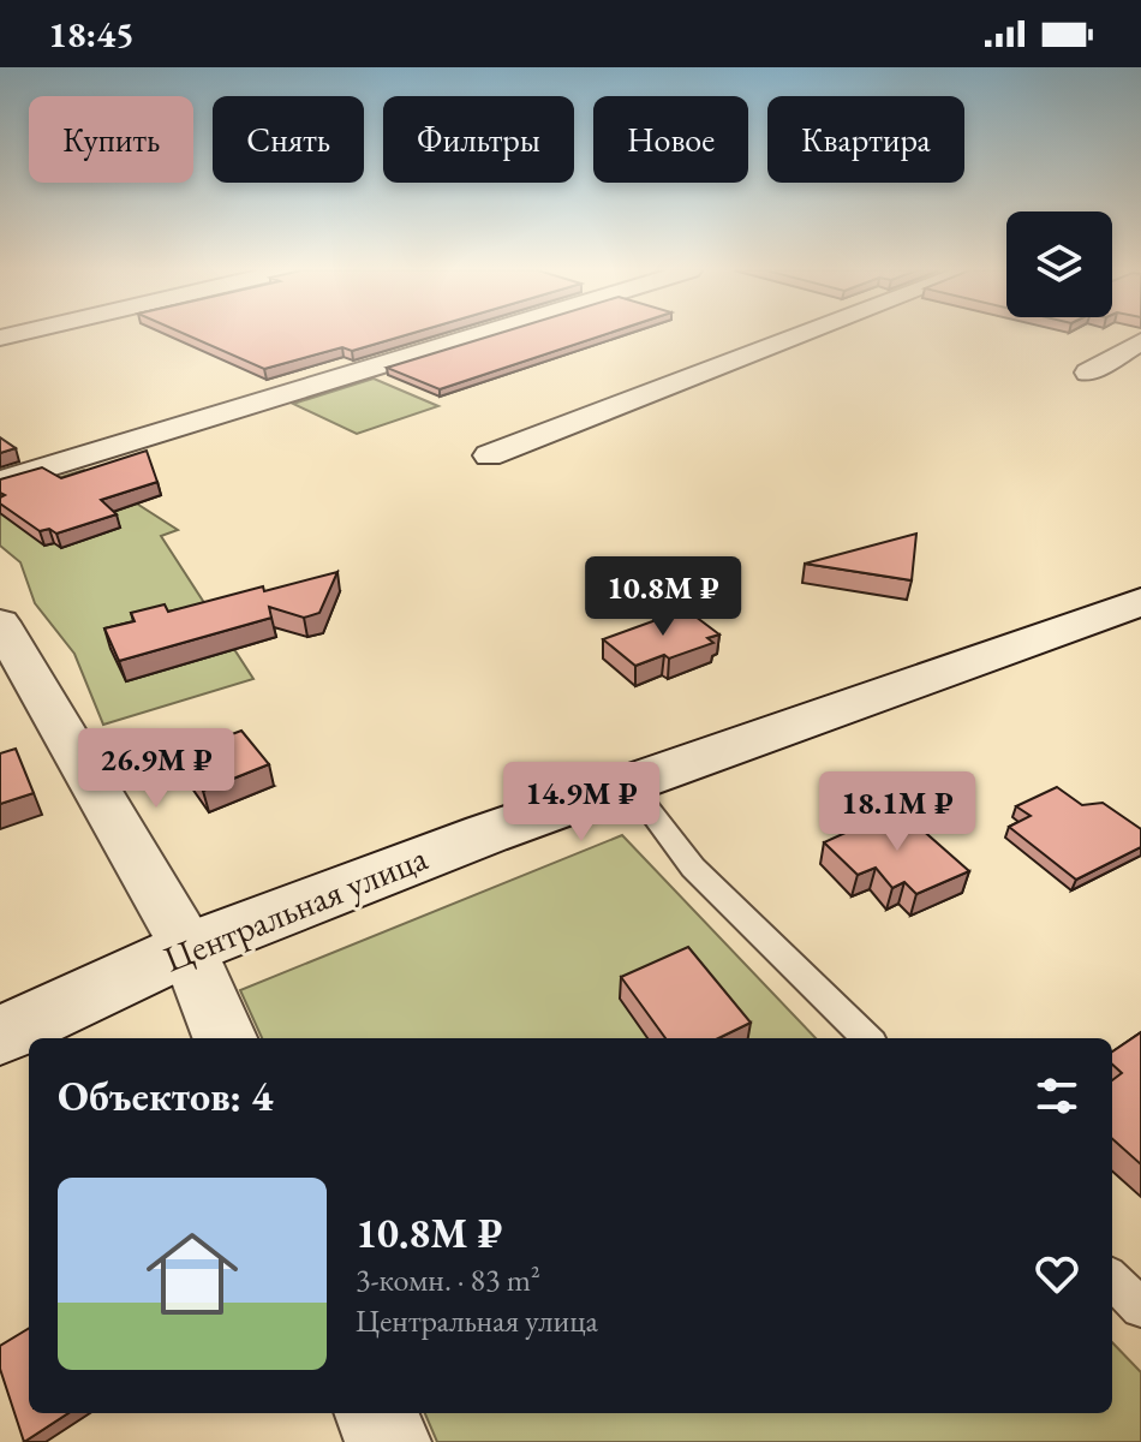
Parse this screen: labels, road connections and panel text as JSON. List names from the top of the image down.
{
  "streets": {
    "main road": ["Центральная улица"]
  },
  "page": {
    "status": "18:45",
    "chip": [
      "Купить",
      "Снять",
      "Фильтры",
      "Новое",
      "Квартира"
    ],
    "price": [
      "10.8M ₽",
      "26.9M ₽",
      "14.9M ₽",
      "18.1M ₽"
    ],
    "heading": "Объектов: 4",
    "list": [
      {
        "name": "10.8M ₽",
        "note": "3-комн. · 83 m² · Центральная улица"
      }
    ]
  }
}
